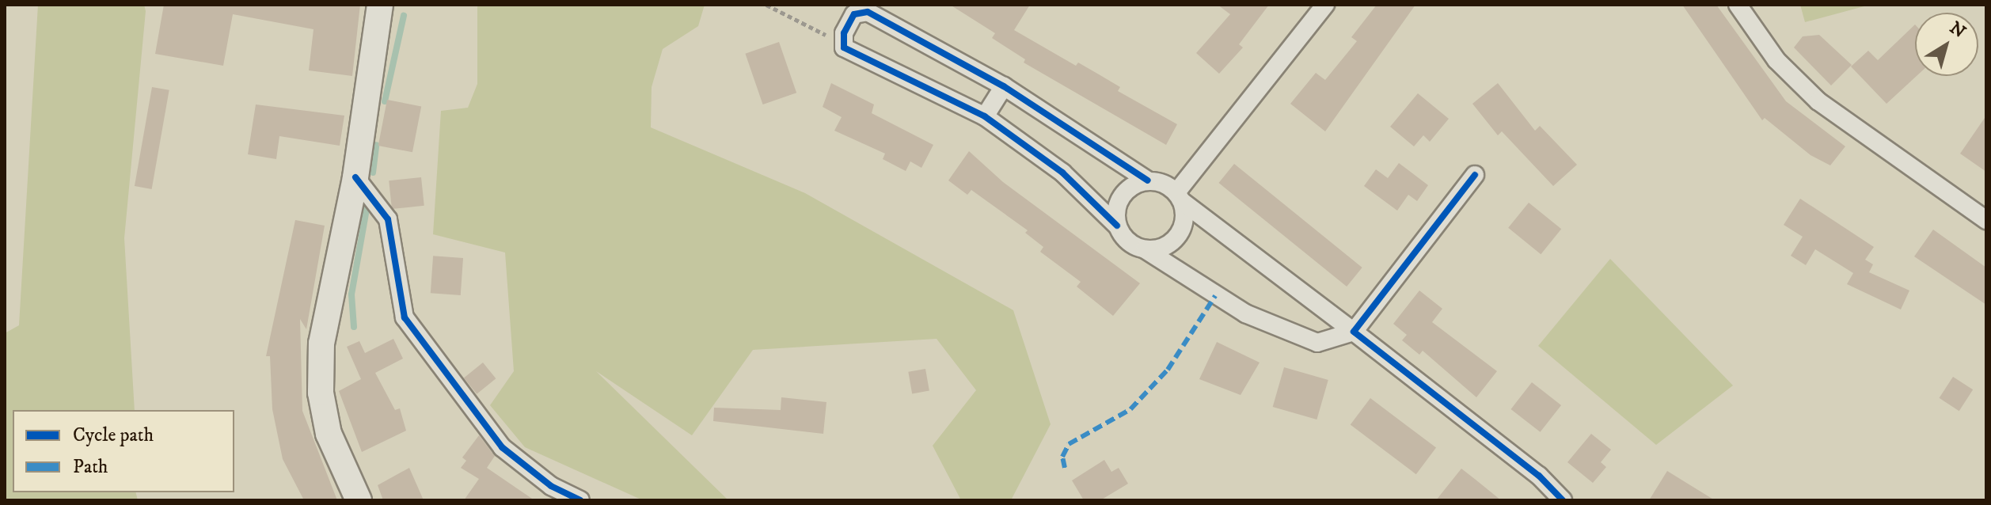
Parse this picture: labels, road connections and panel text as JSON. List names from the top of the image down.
{
  "legend": ["Cycle path", "Path"],
  "north": "top right"
}
